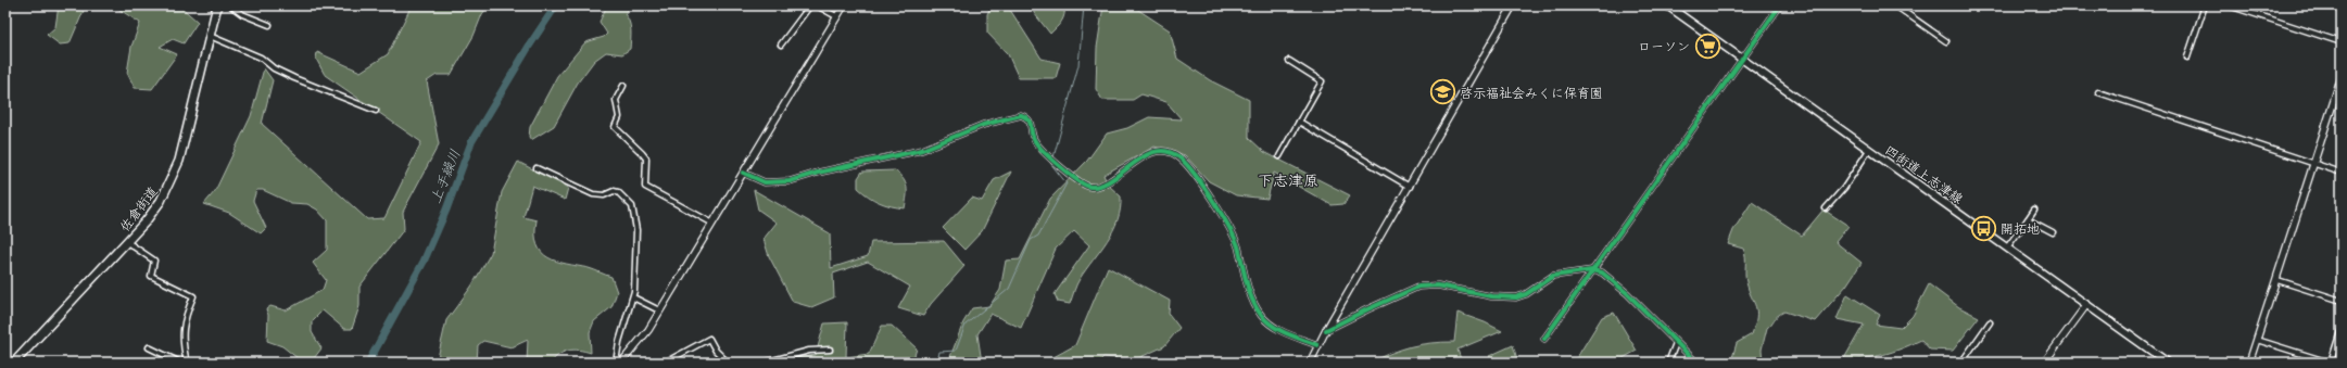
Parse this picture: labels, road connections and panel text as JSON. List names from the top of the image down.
{
  "streets": {
    "main road": ["四街道上志津線", "佐倉街道"]
  },
  "districts": ["下志津原"],
  "water": ["上手繰川"],
  "places": {
    "supermarket": ["ローソン"],
    "school or university": ["啓示福祉会みくに保育園"],
    "bus stop": ["開拓地"]
  }
}
